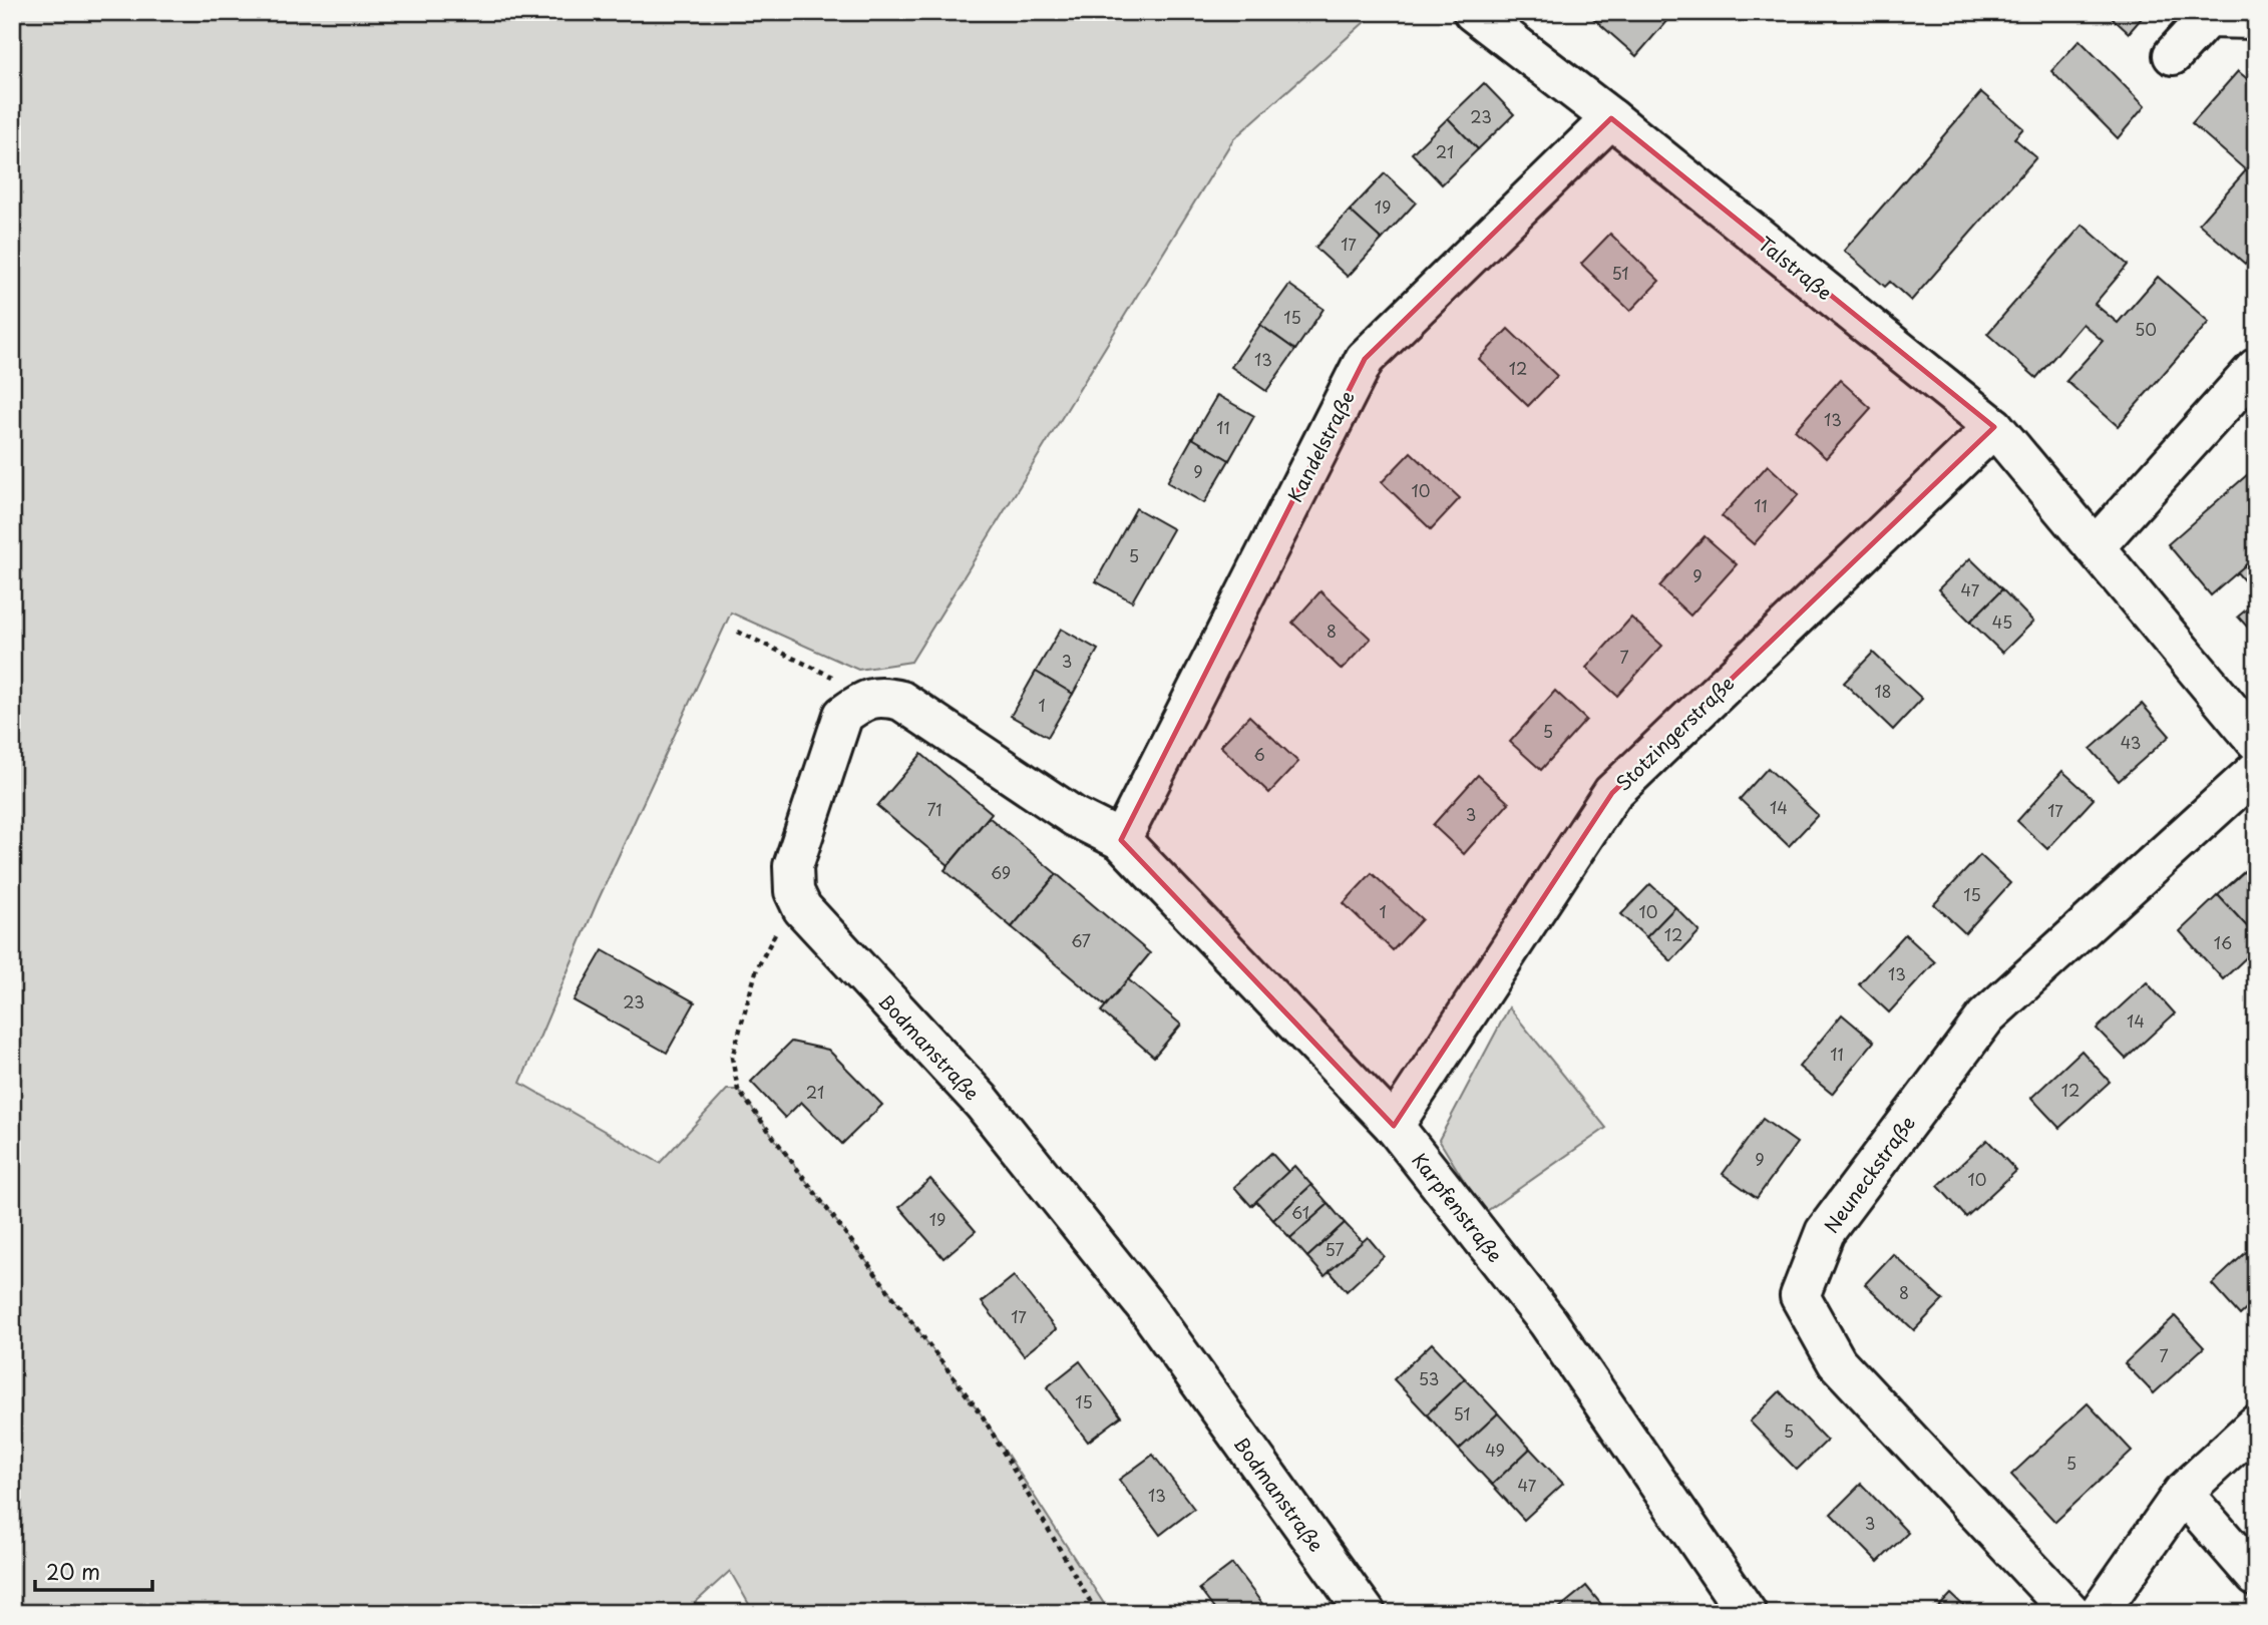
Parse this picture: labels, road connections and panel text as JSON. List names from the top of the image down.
{
  "streets": {
    "street": [
      "Talstraße",
      "Kandelstraße",
      "Stotzingerstraße",
      "Bodmanstraße",
      "Neuneckstraße",
      "Karpfenstraße"
    ]
  },
  "crossings": [
    ["Talstraße", "Kandelstraße"],
    ["Talstraße", "Stotzingerstraße"],
    ["Kandelstraße", "Karpfenstraße"],
    ["Stotzingerstraße", "Karpfenstraße"]
  ],
  "house_numbers": [
    "23",
    "21",
    "19",
    "17",
    "51",
    "15",
    "50",
    "13",
    "12",
    "13",
    "11",
    "9",
    "10",
    "11",
    "5",
    "9",
    "47",
    "45",
    "8",
    "7",
    "3",
    "18",
    "1",
    "5",
    "43",
    "6",
    "14",
    "71",
    "17",
    "3",
    "69",
    "15",
    "1",
    "10",
    "12",
    "67",
    "16",
    "13",
    "23",
    "14",
    "11",
    "12",
    "21",
    "9",
    "10",
    "61",
    "19",
    "57",
    "8",
    "17",
    "7",
    "53",
    "15",
    "51",
    "5",
    "49",
    "5",
    "47",
    "13",
    "3"
  ],
  "scale_bar": "20 m"
}
